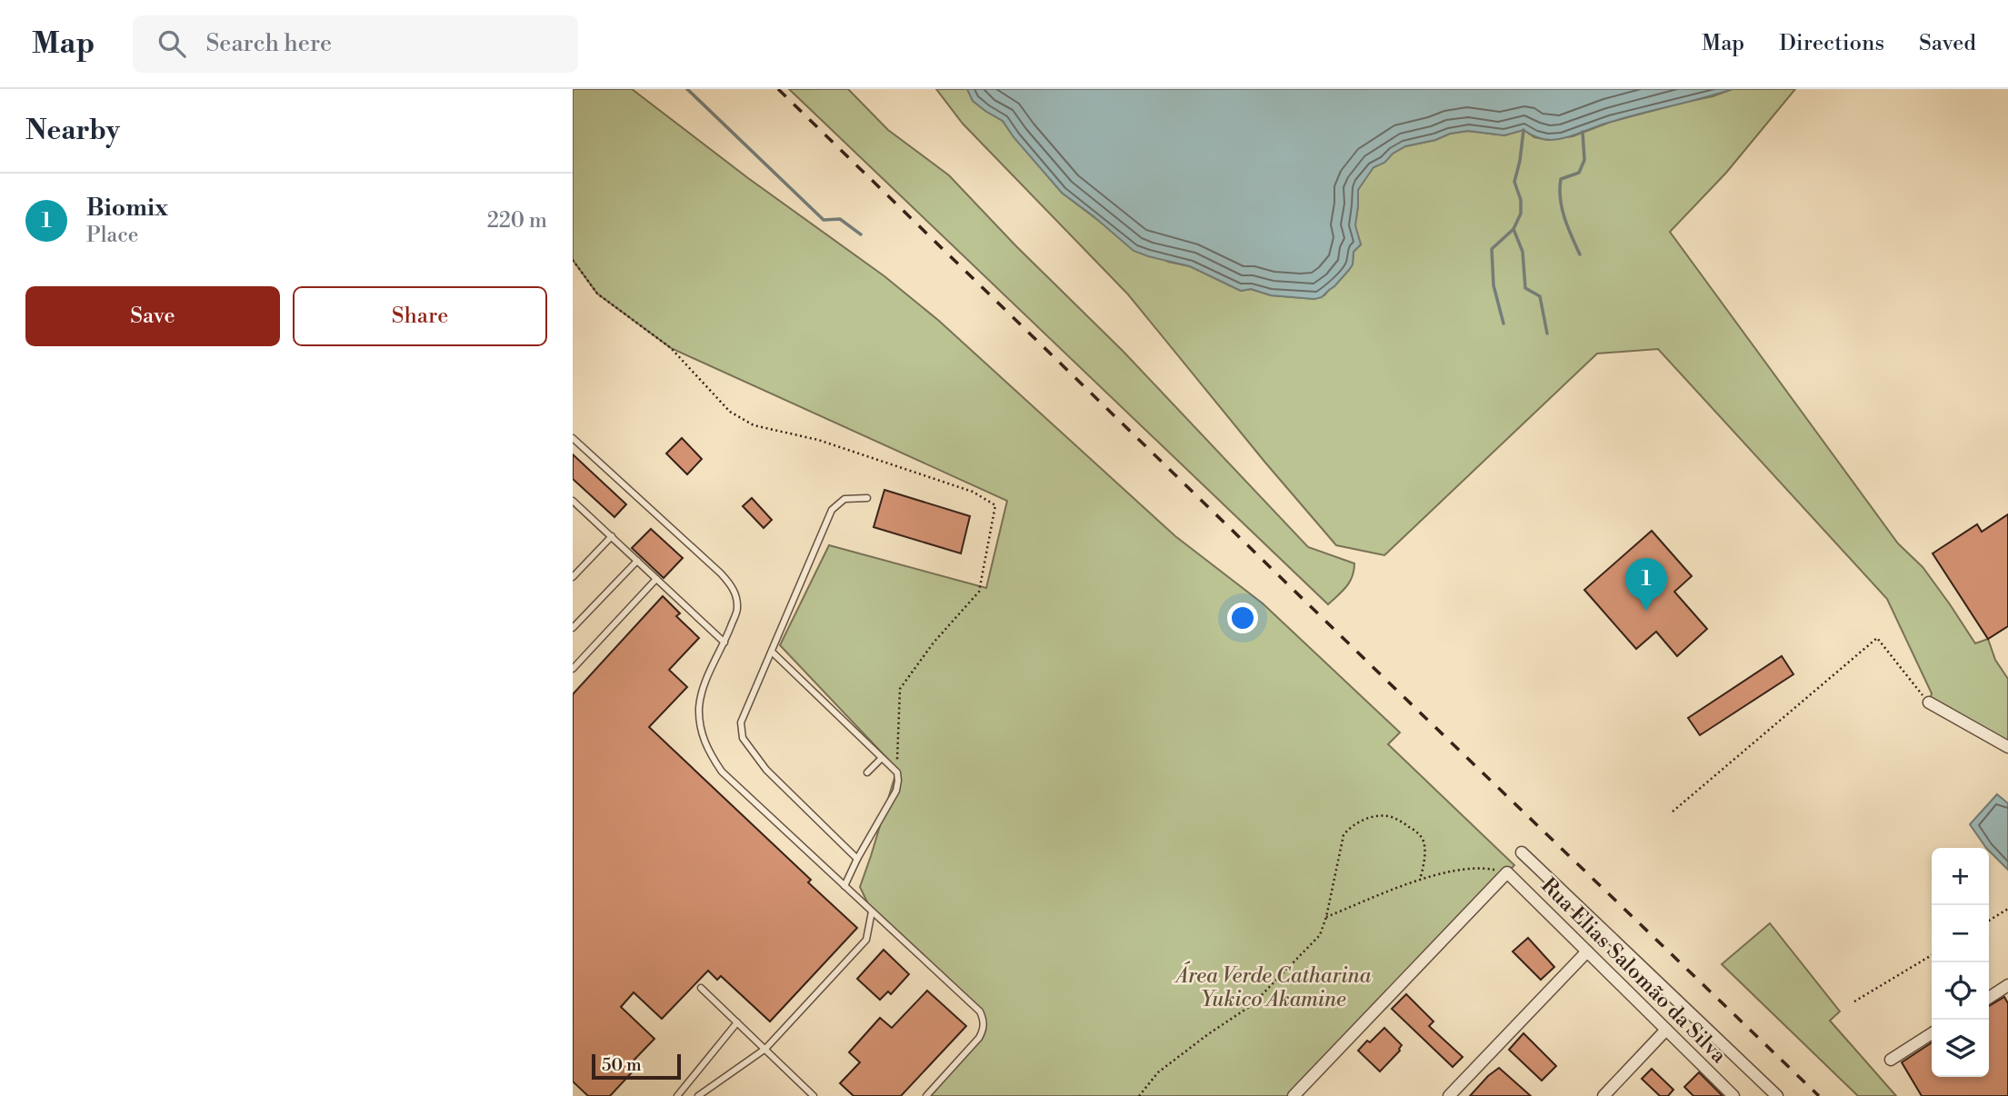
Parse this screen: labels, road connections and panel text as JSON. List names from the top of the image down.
{
  "streets": {
    "street": ["Rua Elias Salomão da Silva"]
  },
  "parks": ["Área Verde Catharina Yukico Akamine"],
  "scale_bar": "50 m",
  "page": {
    "header": "Map",
    "search": "Search here",
    "nav": ["Map", "Directions", "Saved"],
    "heading": "Nearby",
    "list": [
      {
        "mark": "1",
        "name": "Biomix",
        "note": "Place",
        "value": "220 m"
      }
    ],
    "buttons": ["Save", "Share"],
    "pins": "1",
    "map_buttons": ["+", "−"],
    "scale": "50 m"
  }
}
